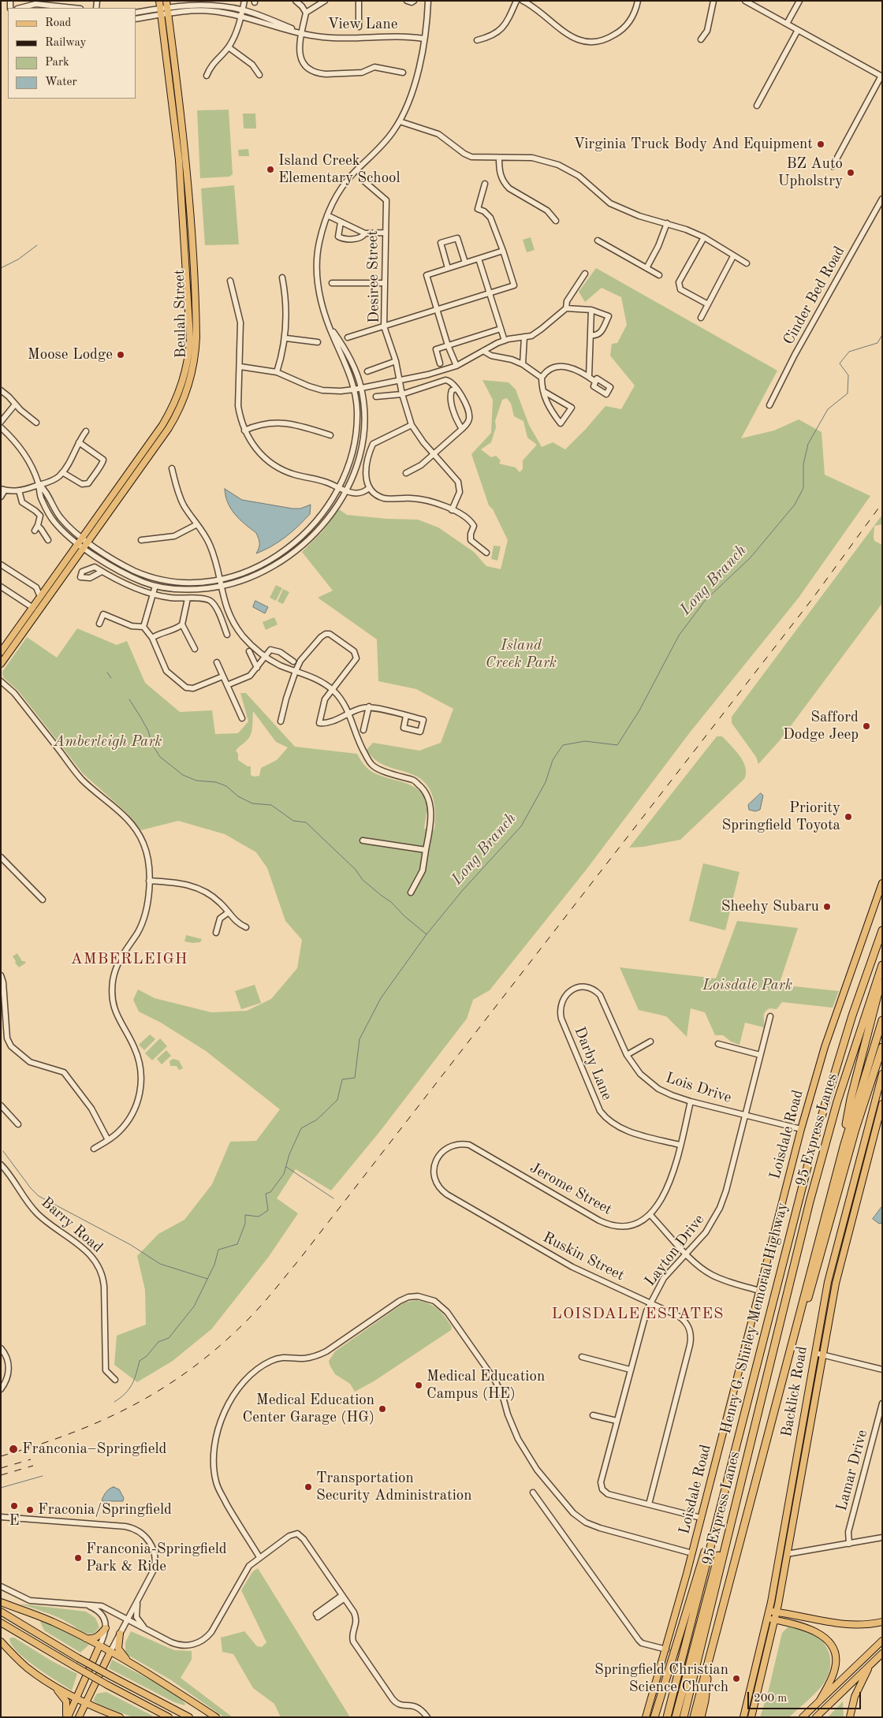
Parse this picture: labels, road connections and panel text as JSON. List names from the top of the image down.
{
  "streets": {
    "highway": ["95 Express Lanes", "Henry G. Shirley Memorial Highway"],
    "main road": ["Beulah Street", "Loisdale Road", "Backlick Road"],
    "street": [
      "View Lane",
      "Desiree Street",
      "Cinder Bed Road",
      "Darby Lane",
      "Lois Drive",
      "Jerome Street",
      "Barry Road",
      "Layton Drive",
      "Ruskin Street",
      "Lamar Drive"
    ]
  },
  "crossings": [
    ["View Lane", "Beulah Street"],
    ["Darby Lane", "Lois Drive"],
    ["Darby Lane", "Jerome Street"],
    ["Lois Drive", "Loisdale Road"],
    ["Lois Drive", "Jerome Street"],
    ["Lois Drive", "Layton Drive"],
    ["Loisdale Road", "Layton Drive"],
    ["Jerome Street", "Ruskin Street"],
    ["Layton Drive", "Ruskin Street"]
  ],
  "districts": ["AMBERLEIGH", "LOISDALE ESTATES"],
  "water": ["Long Branch"],
  "parks": ["Island Creek Park", "Amberleigh Park", "Loisdale Park"],
  "places": [
    "Virginia Truck Body And Equipment",
    "Island Creek Elementary School",
    "BZ Auto Upholstry",
    "Moose Lodge",
    "Safford Dodge Jeep",
    "Priority Springfield Toyota",
    "Sheehy Subaru",
    "Medical Education Campus (HE)",
    "Medical Education Center Garage (HG)",
    "Franconia–Springfield",
    "Transportation Security Administration",
    "E",
    "Fraconia/Springfield",
    "Franconia-Springfield Park & Ride",
    "Springfield Christian Science Church"
  ],
  "legend": [
    "Road",
    "Railway",
    "Park",
    "Water"
  ],
  "scale_bar": "200 m"
}
